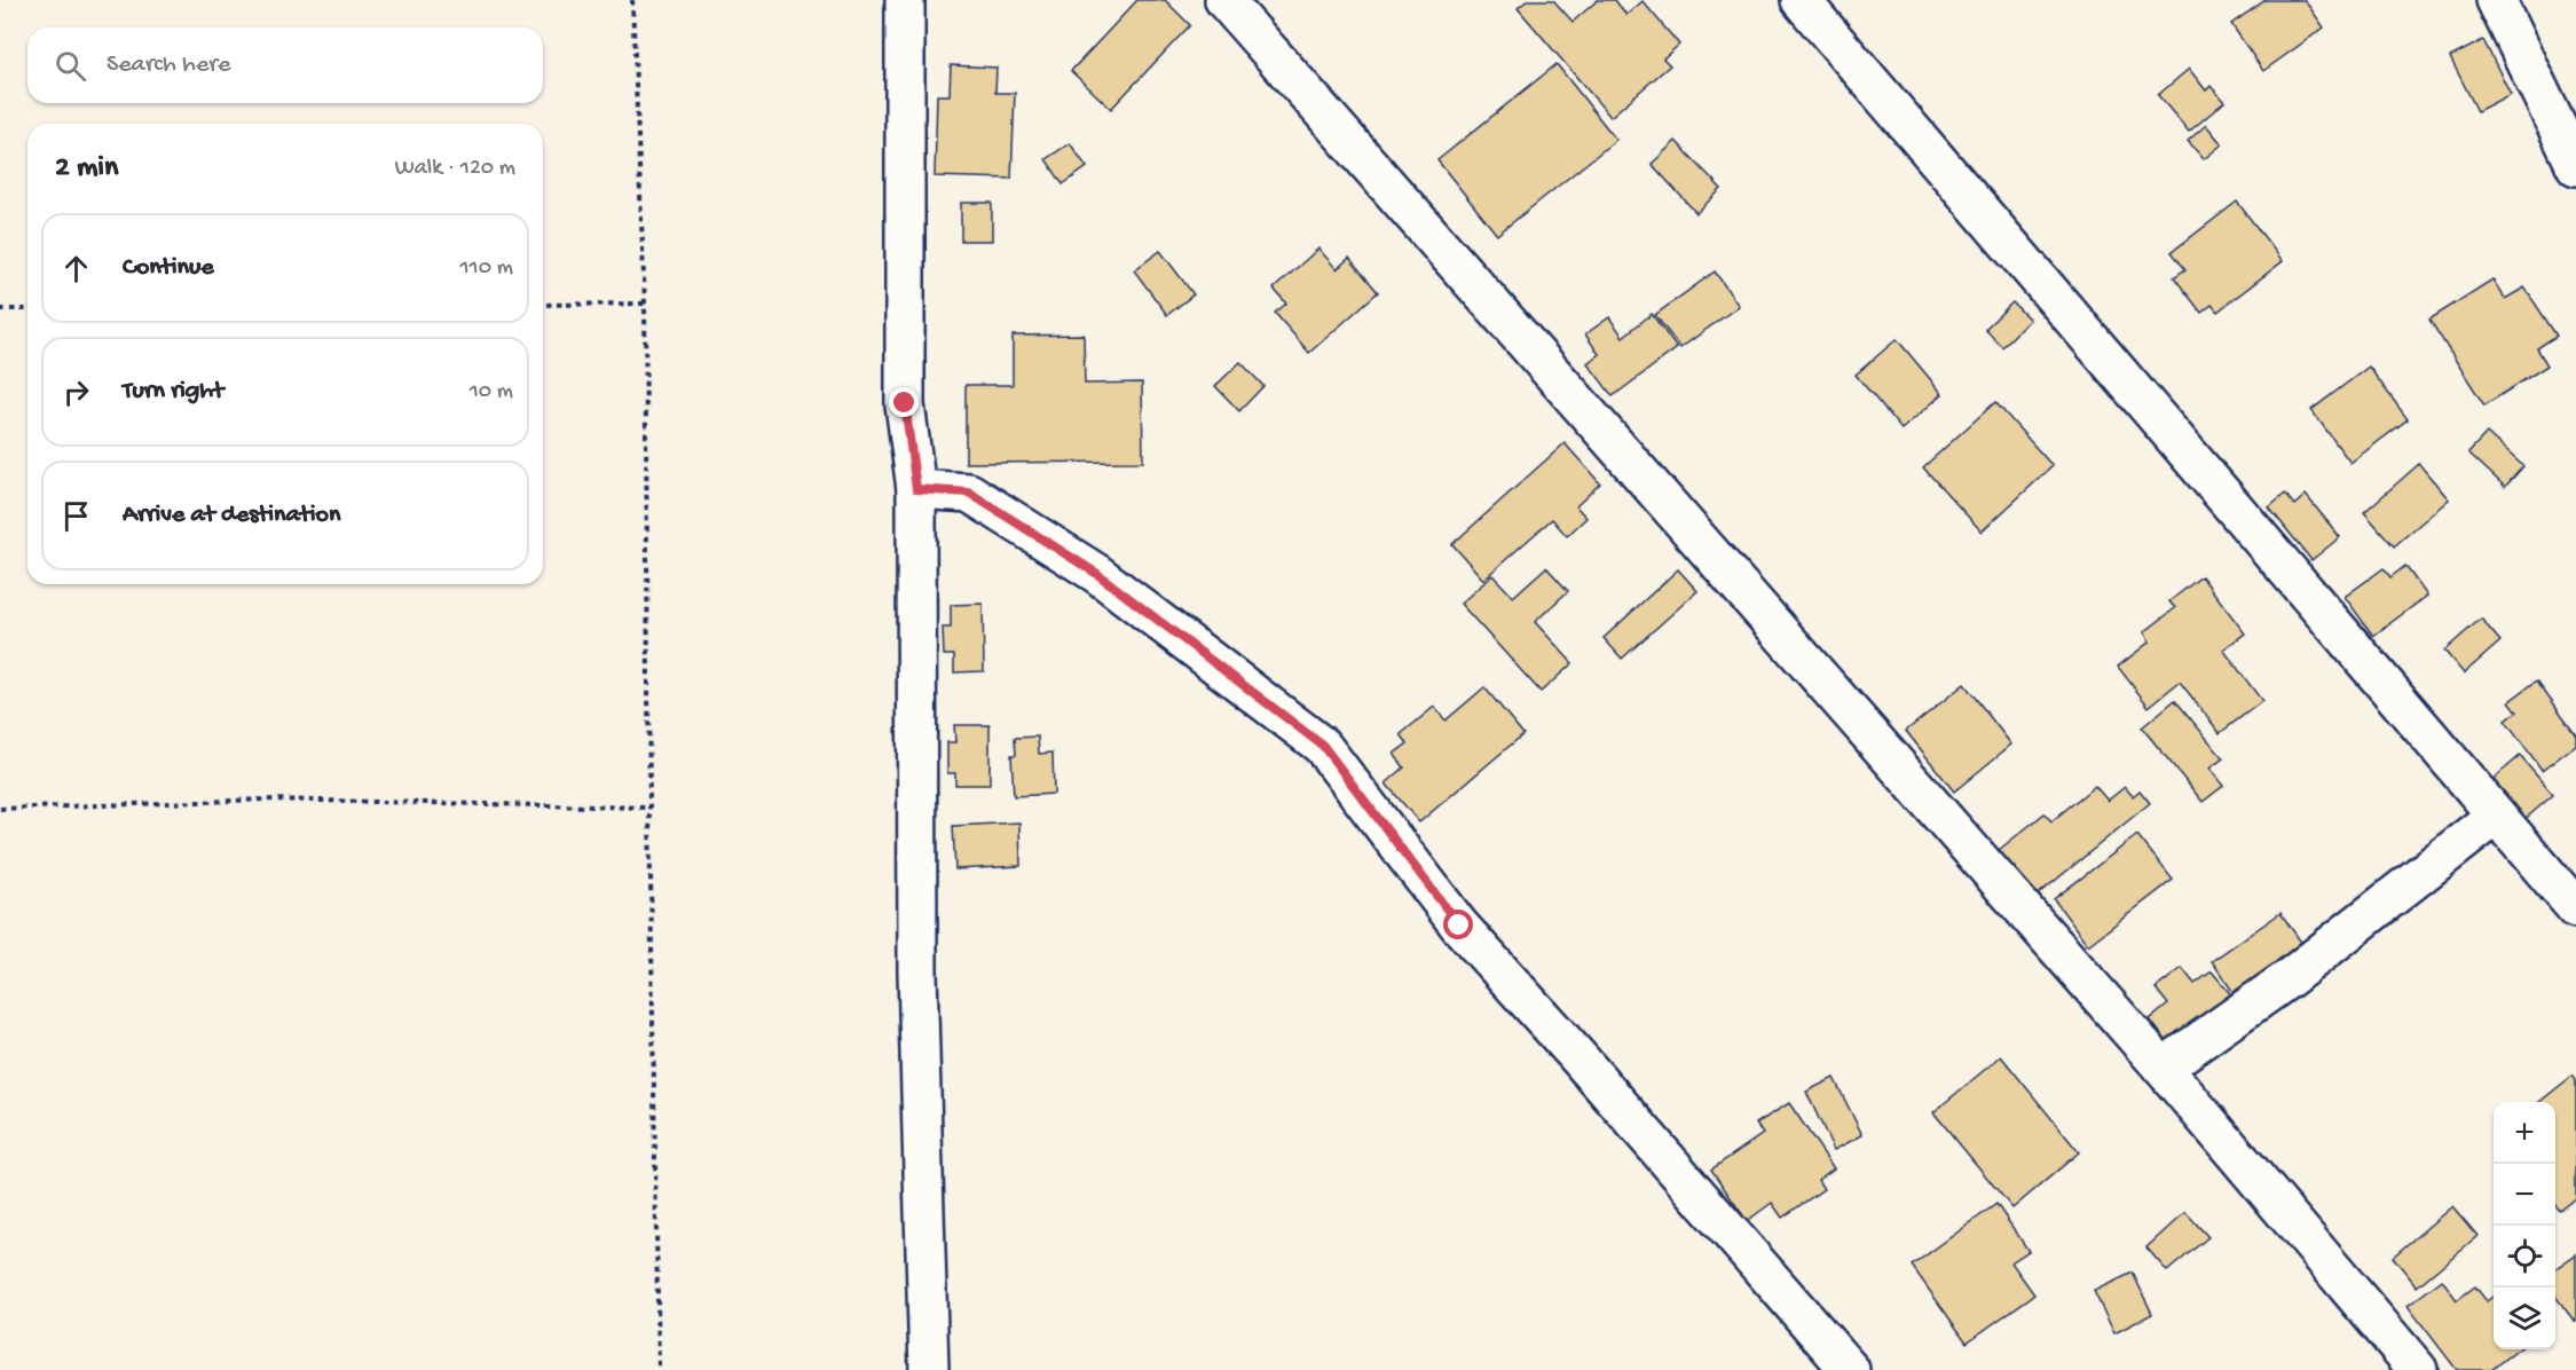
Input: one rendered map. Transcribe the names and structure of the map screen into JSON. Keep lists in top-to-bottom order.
{
  "page": {
    "search": "Search here",
    "heading": ["2 min", "Walk · 120 m"],
    "list": [
      ["Continue", "110 m"],
      ["Turn right", "10 m"],
      "Arrive at destination"
    ],
    "map_buttons": ["+", "−"]
  }
}
